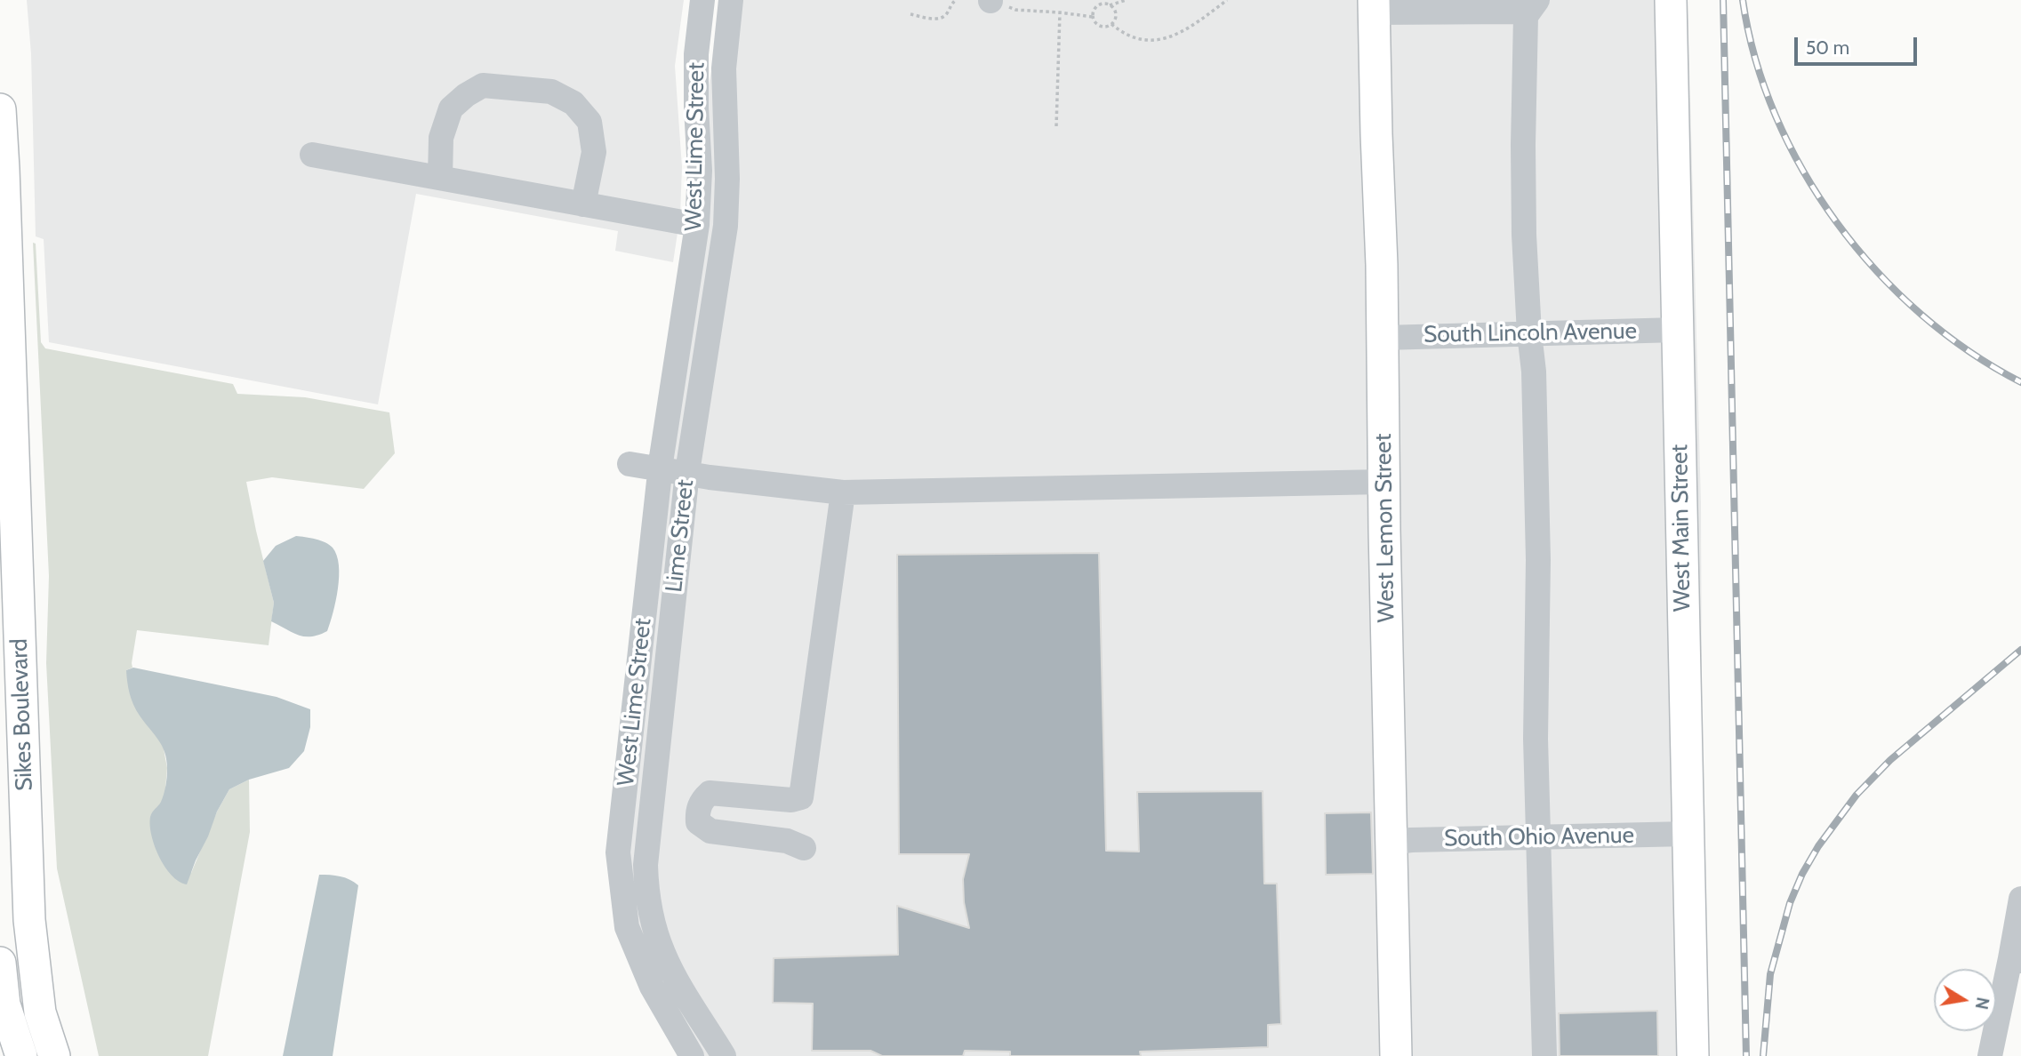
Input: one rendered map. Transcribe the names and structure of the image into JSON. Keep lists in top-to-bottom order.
{
  "streets": {
    "main road": ["West Lemon Street", "West Main Street", "Sikes Boulevard"],
    "street": [
      "West Lime Street",
      "South Lincoln Avenue",
      "Lime Street",
      "South Ohio Avenue"
    ]
  },
  "crossings": [
    ["South Lincoln Avenue", "West Lemon Street"],
    ["South Lincoln Avenue", "West Main Street"],
    ["West Lemon Street", "South Ohio Avenue"],
    ["West Main Street", "South Ohio Avenue"]
  ],
  "scale_bar": "50 m",
  "north": "right"
}
